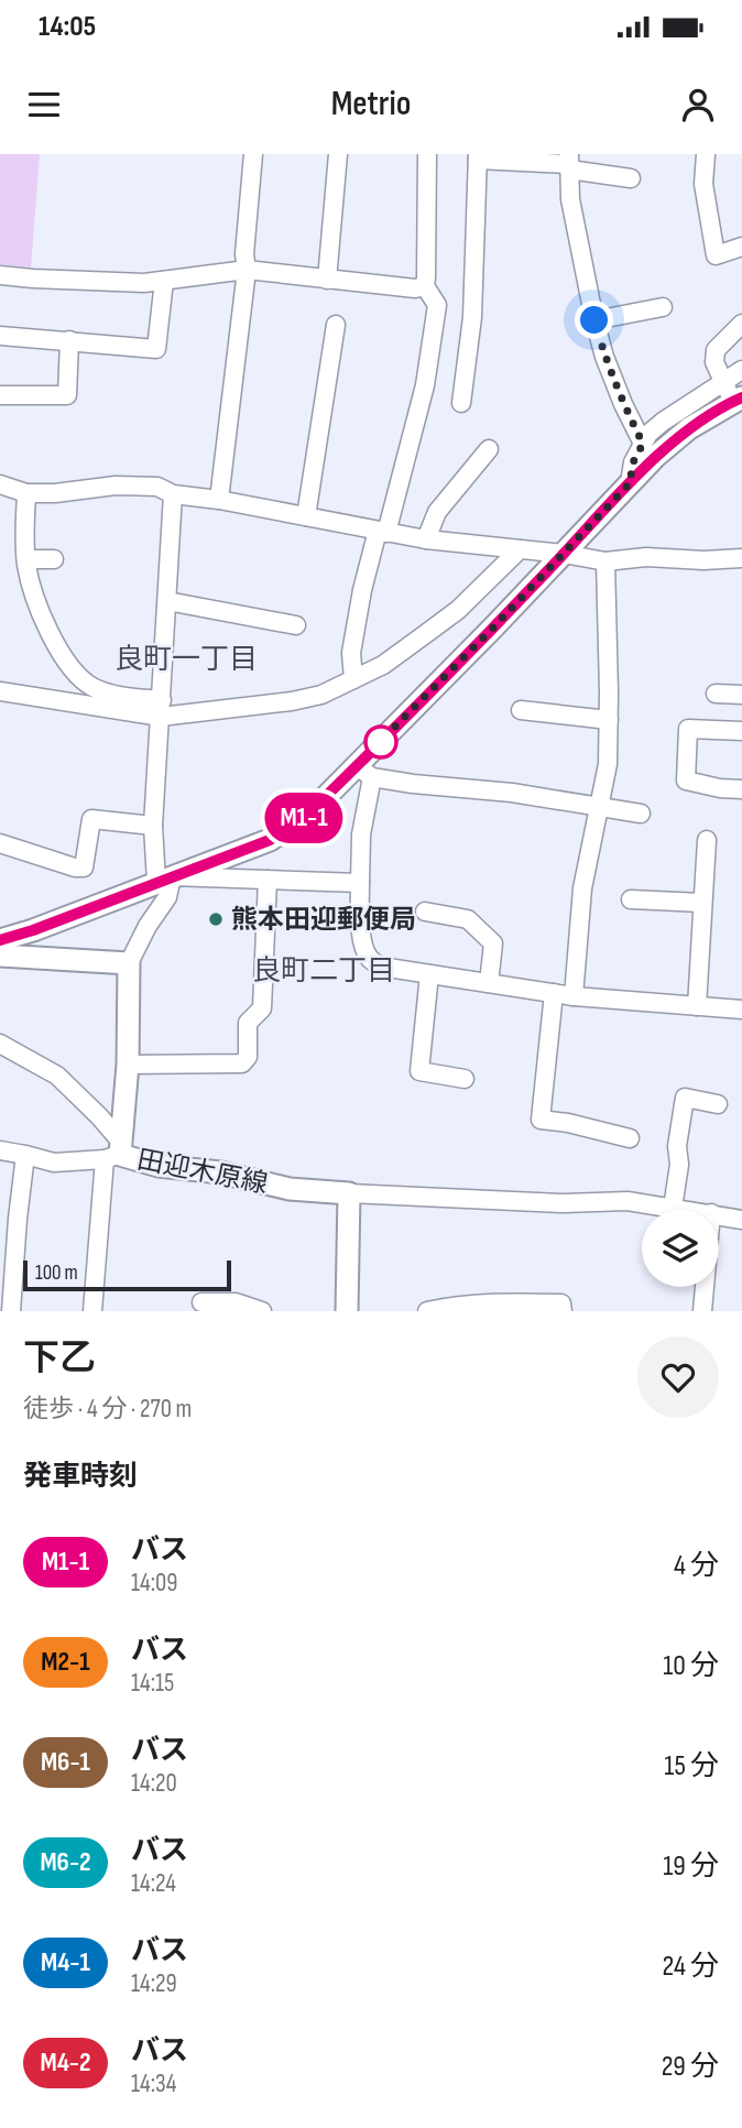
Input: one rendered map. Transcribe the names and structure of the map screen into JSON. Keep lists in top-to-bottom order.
{
  "streets": {
    "main road": ["田迎木原線"]
  },
  "districts": ["良町一丁目", "良町二丁目"],
  "places": ["熊本田迎郵便局"],
  "lines": ["bus line M1-1"],
  "scale_bar": "100 m",
  "page": {
    "status": "14:05",
    "header": "Metrio",
    "on_map": "M1-1",
    "scale": "100 m",
    "heading": [
      ["下乙", "徒歩 · 4 分 · 270 m"],
      "発車時刻"
    ],
    "list": [
      {
        "mark": "M1-1",
        "name": "バス",
        "note": "14:09",
        "value": "4 分"
      },
      {
        "mark": "M2-1",
        "name": "バス",
        "note": "14:15",
        "value": "10 分"
      },
      {
        "mark": "M6-1",
        "name": "バス",
        "note": "14:20",
        "value": "15 分"
      },
      {
        "mark": "M6-2",
        "name": "バス",
        "note": "14:24",
        "value": "19 分"
      },
      {
        "mark": "M4-1",
        "name": "バス",
        "note": "14:29",
        "value": "24 分"
      },
      {
        "mark": "M4-2",
        "name": "バス",
        "note": "14:34",
        "value": "29 分"
      }
    ]
  }
}
